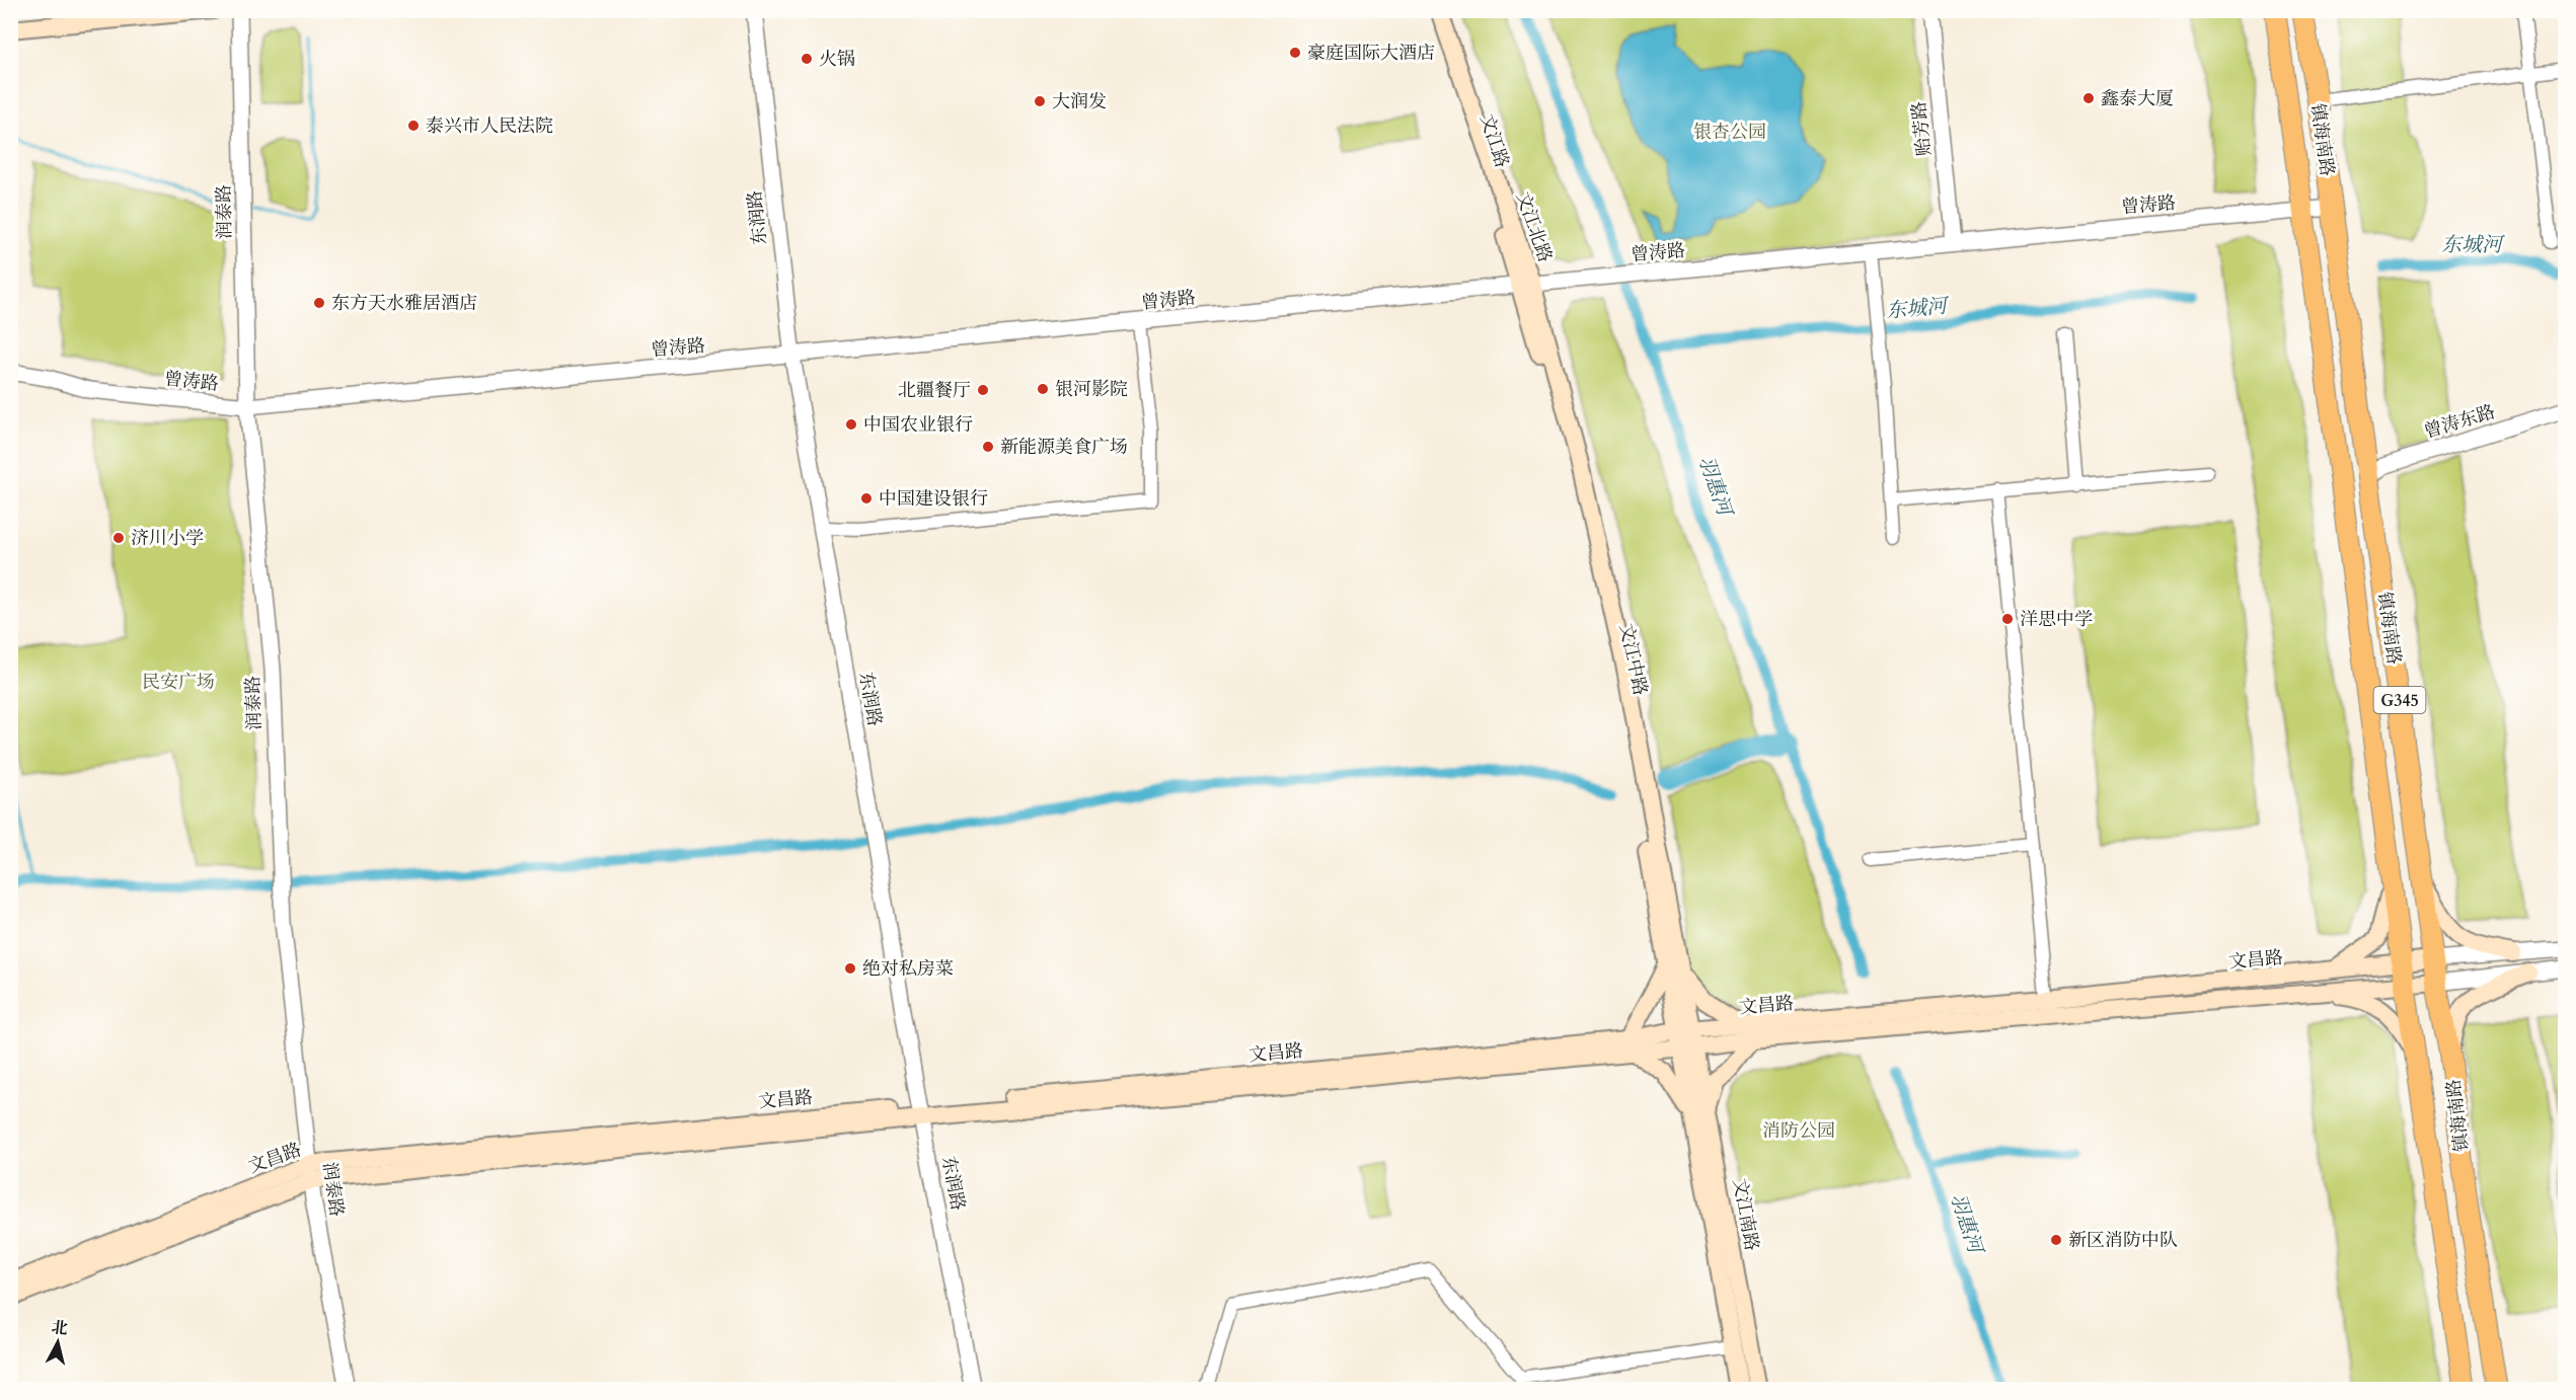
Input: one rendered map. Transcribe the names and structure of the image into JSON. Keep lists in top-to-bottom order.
{
  "streets": {
    "highway": ["镇海南路", "G345"],
    "main road": [
      "文江路",
      "文江北路",
      "文江中路",
      "文昌路",
      "文江南路"
    ],
    "street": [
      "贻芳路",
      "曾涛路",
      "润泰路",
      "东润路",
      "曾涛东路"
    ]
  },
  "crossings": [
    ["贻芳路", "曾涛路"],
    ["镇海南路", "曾涛路"],
    ["镇海南路", "曾涛东路"],
    ["镇海南路", "文昌路"],
    ["文江路", "曾涛路"],
    ["文江路", "文江北路"],
    ["文江路", "文江中路"],
    ["曾涛路", "润泰路"],
    ["曾涛路", "东润路"],
    ["曾涛路", "文江北路"],
    ["曾涛路", "文江中路"],
    ["润泰路", "文昌路"],
    ["东润路", "文昌路"],
    ["文江北路", "文江中路"],
    ["文江中路", "文昌路"],
    ["文江中路", "文江南路"],
    ["文昌路", "文江南路"]
  ],
  "water": ["东城河", "羽惠河"],
  "parks": ["银杏公园", "民安广场", "消防公园"],
  "places": [
    "豪庭国际大酒店",
    "火锅",
    "鑫泰大厦",
    "大润发",
    "泰兴市人民法院",
    "东方天水雅居酒店",
    "银河影院",
    "北疆餐厅",
    "中国农业银行",
    "新能源美食广场",
    "中国建设银行",
    "济川小学",
    "洋思中学",
    "绝对私房菜",
    "新区消防中队"
  ],
  "north": "top"
}
